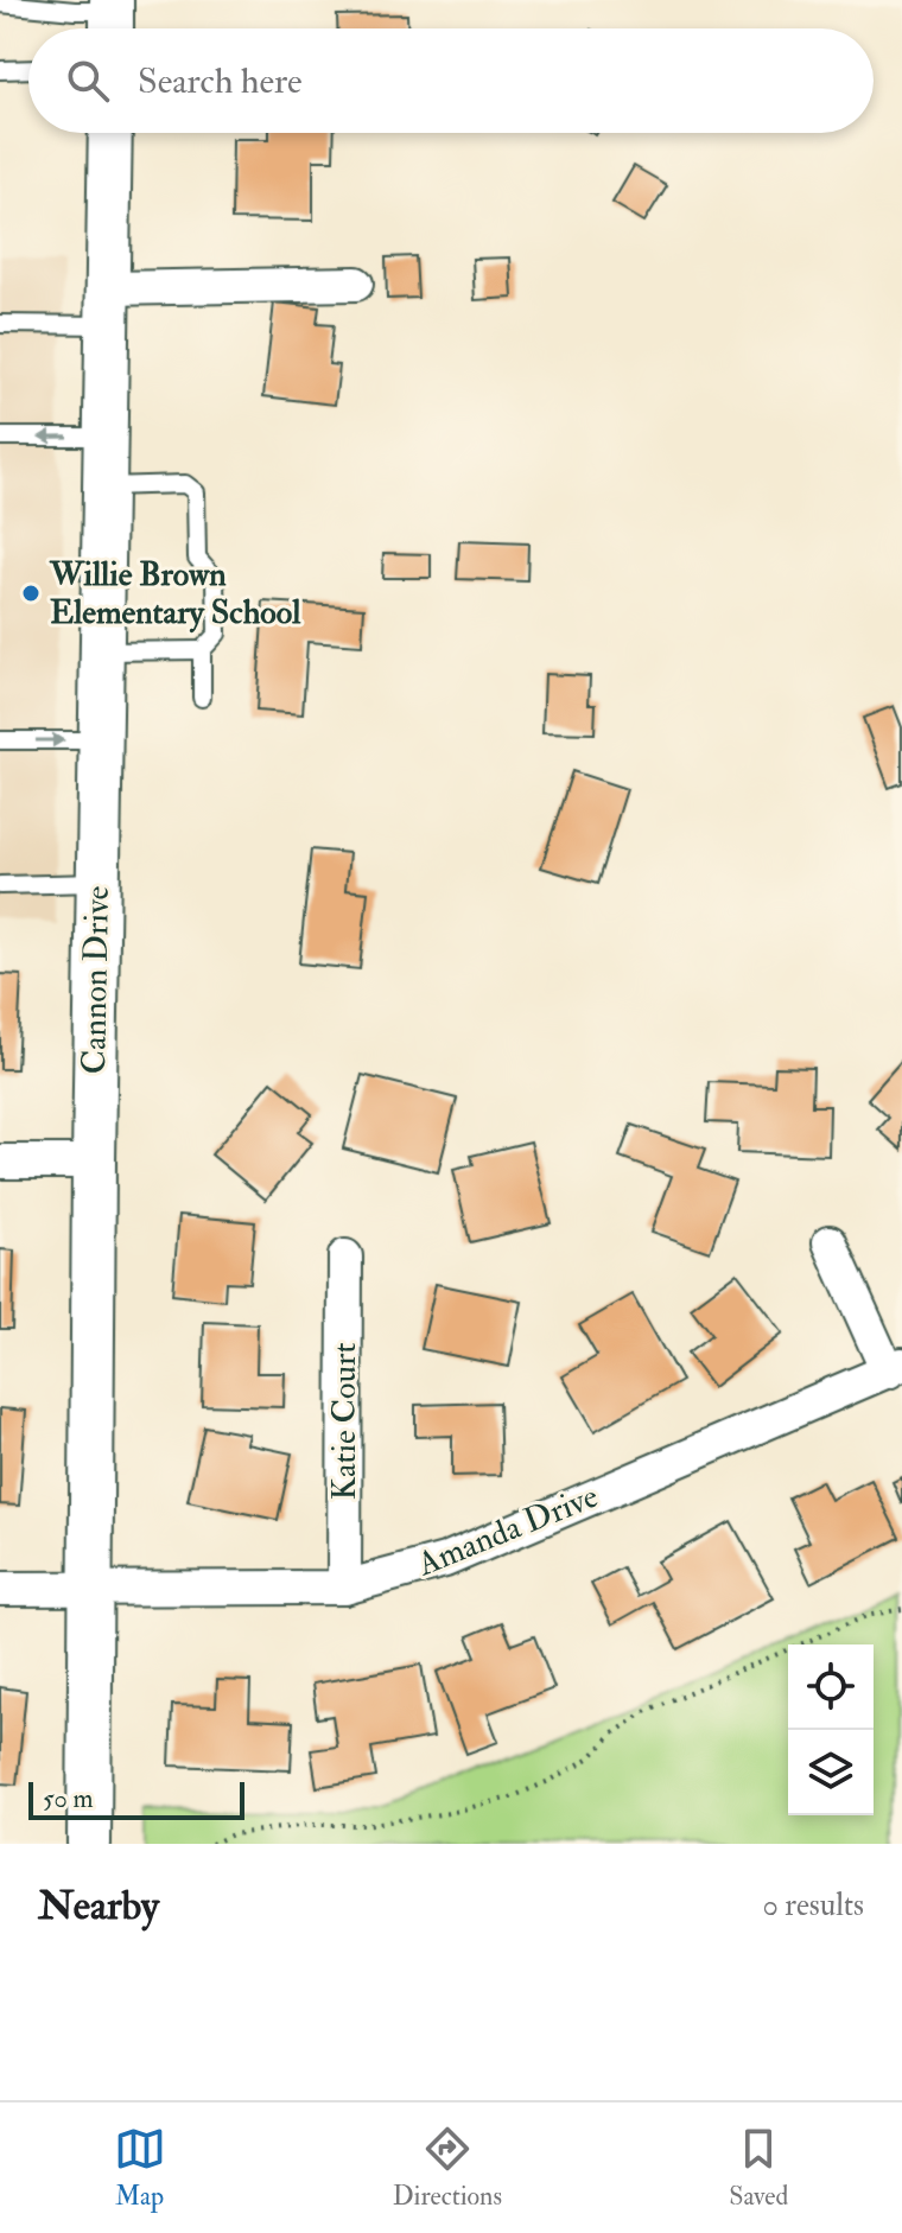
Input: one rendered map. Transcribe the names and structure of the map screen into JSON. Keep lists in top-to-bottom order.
{
  "streets": {
    "street": ["Cannon Drive", "Katie Court", "Amanda Drive"]
  },
  "crossings": [
    ["Cannon Drive", "Amanda Drive"],
    ["Katie Court", "Amanda Drive"]
  ],
  "places": ["Willie Brown Elementary School"],
  "scale_bar": "50 m",
  "page": {
    "search": "Search here",
    "scale": "50 m",
    "heading": ["Nearby", "0 results"],
    "nav": ["Map", "Directions", "Saved"]
  }
}
